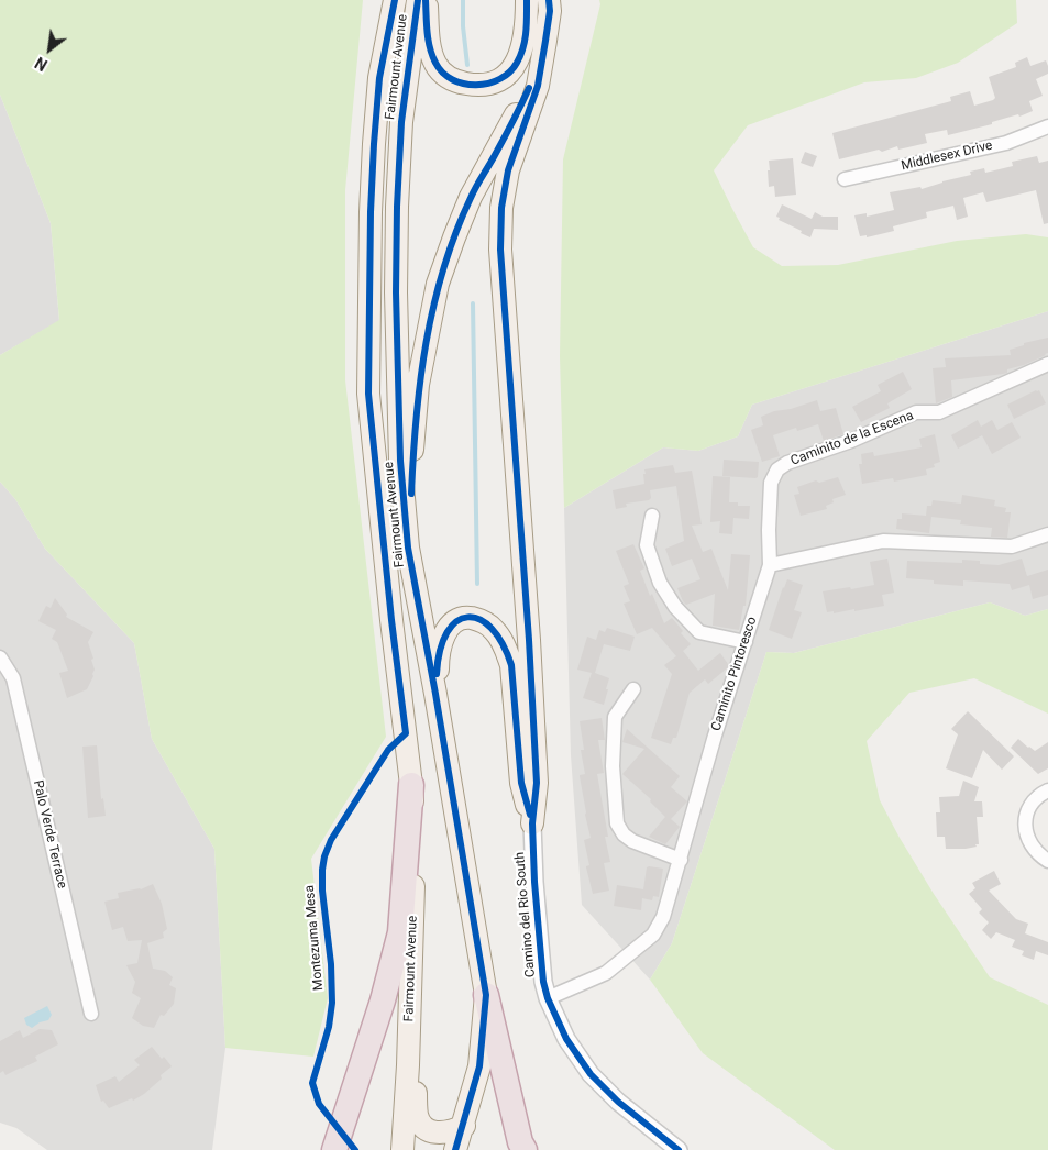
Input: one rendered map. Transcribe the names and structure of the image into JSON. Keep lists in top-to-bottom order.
{
  "streets": {
    "main road": ["Fairmount Avenue"],
    "street": [
      "Middlesex Drive",
      "Caminito de la Escena",
      "Caminito Pintoresco",
      "Palo Verde Terrace",
      "Camino del Rio South"
    ],
    "cycle path": ["Montezuma Mesa"]
  },
  "crossings": [
    ["Caminito de la Escena", "Caminito Pintoresco"],
    ["Caminito Pintoresco", "Camino del Rio South"]
  ],
  "north": "bottom left"
}
